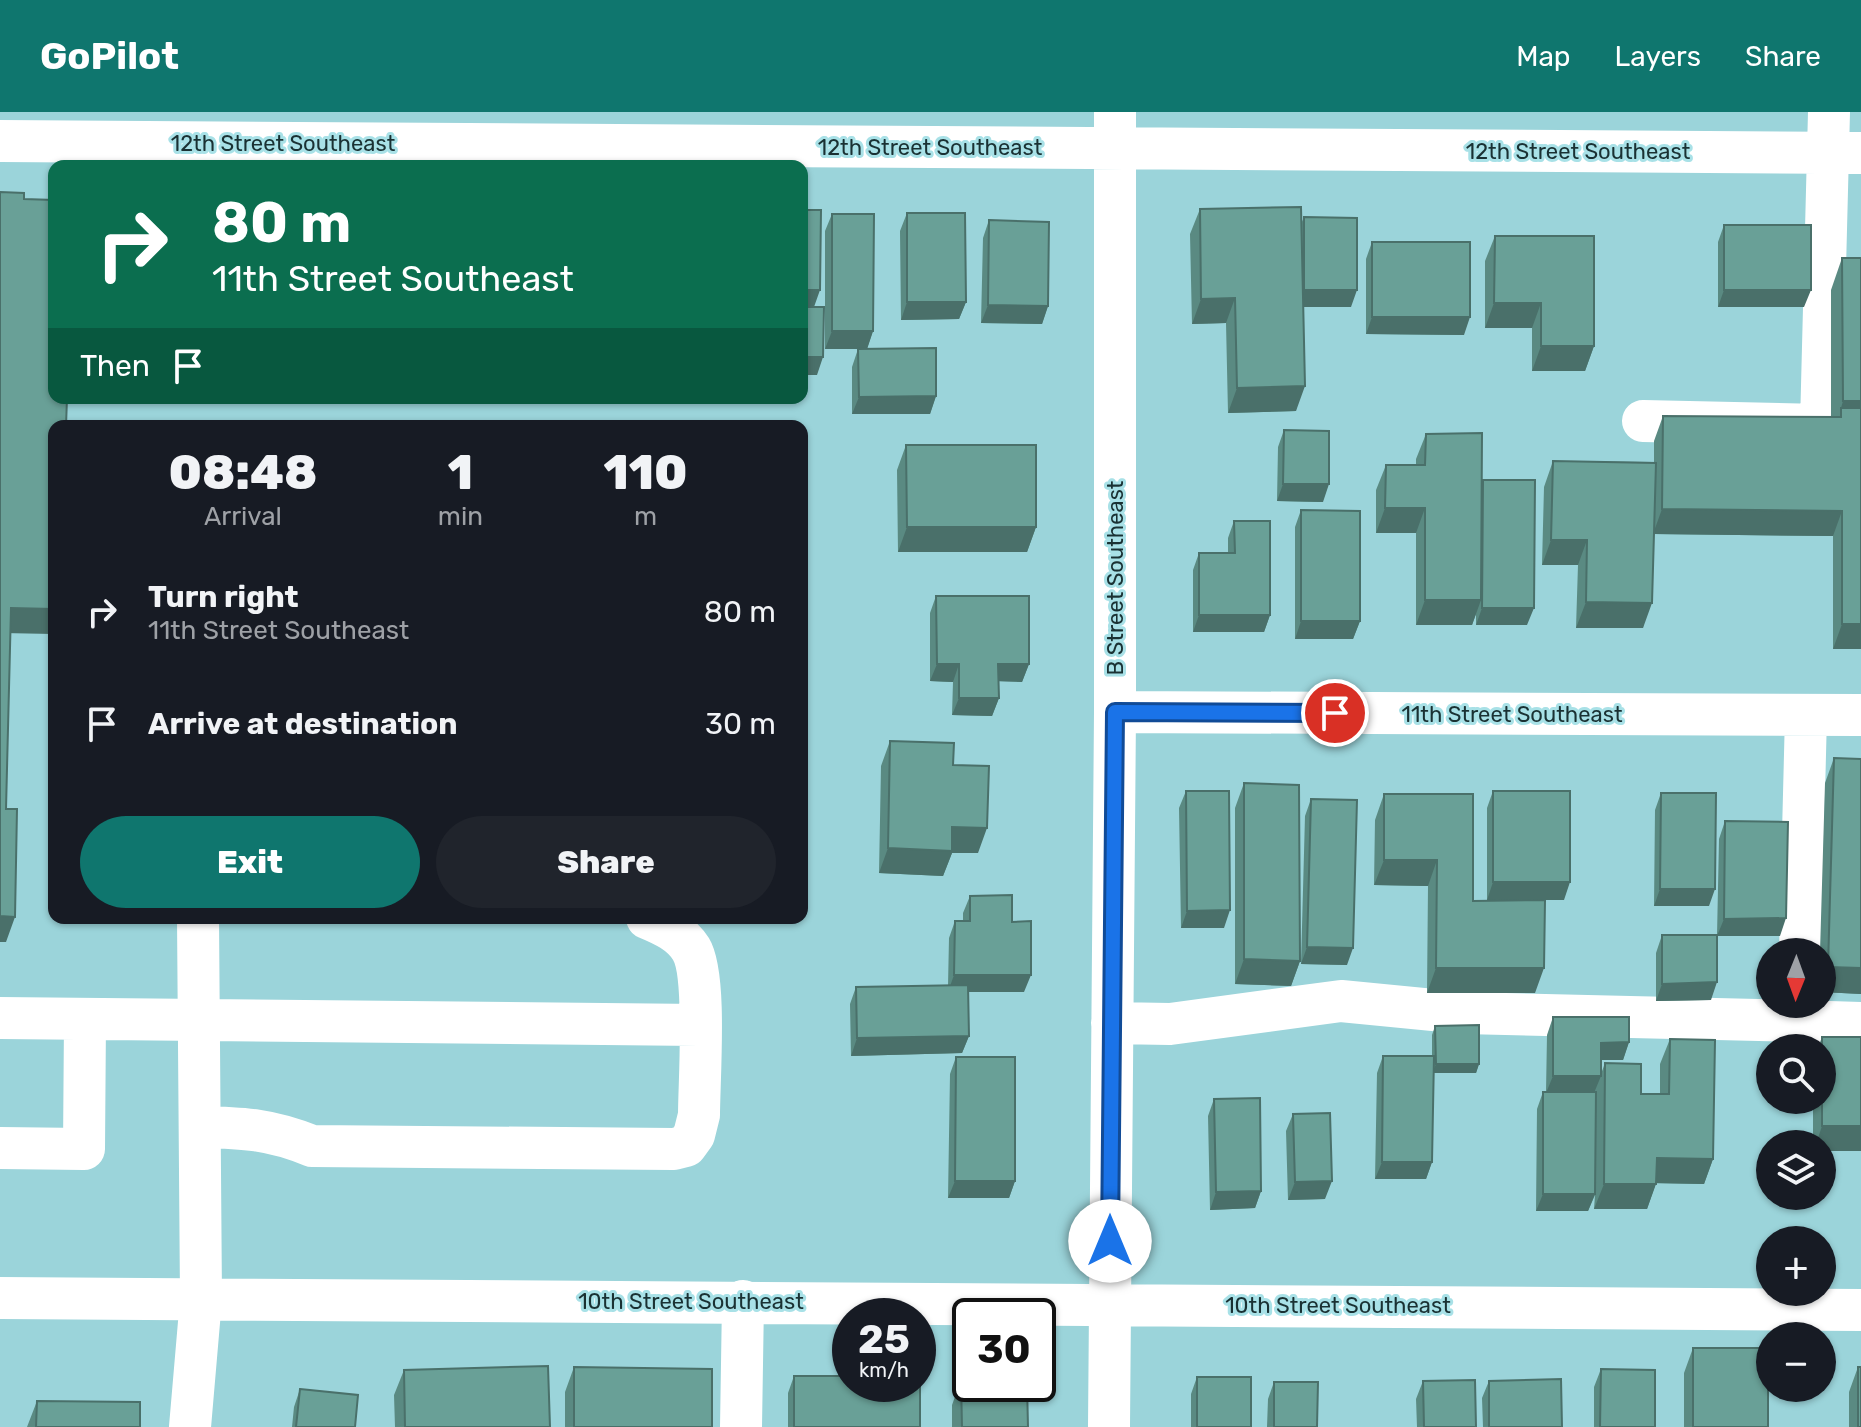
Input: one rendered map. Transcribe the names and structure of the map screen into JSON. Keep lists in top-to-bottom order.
{
  "streets": {
    "street": [
      "12th Street Southeast",
      "B Street Southeast",
      "11th Street Southeast",
      "10th Street Southeast"
    ]
  },
  "crossings": [
    ["12th Street Southeast", "B Street Southeast"],
    ["B Street Southeast", "11th Street Southeast"],
    ["B Street Southeast", "10th Street Southeast"]
  ],
  "north": "bottom",
  "page": {
    "header": "GoPilot",
    "nav": ["Map", "Layers", "Share"],
    "turn": ["80 m", "11th Street Southeast"],
    "then": "Then",
    "eta": [
      "08:48",
      "Arrival",
      "1",
      "min",
      "110",
      "m"
    ],
    "list": [
      {
        "name": "Turn right",
        "note": "11th Street Southeast",
        "value": "80 m"
      },
      {
        "name": "Arrive at destination",
        "value": "30 m"
      }
    ],
    "buttons": ["Exit", "Share"],
    "map_buttons": ["+", "−"],
    "speed": "25 km/h",
    "limit": "30"
  }
}
